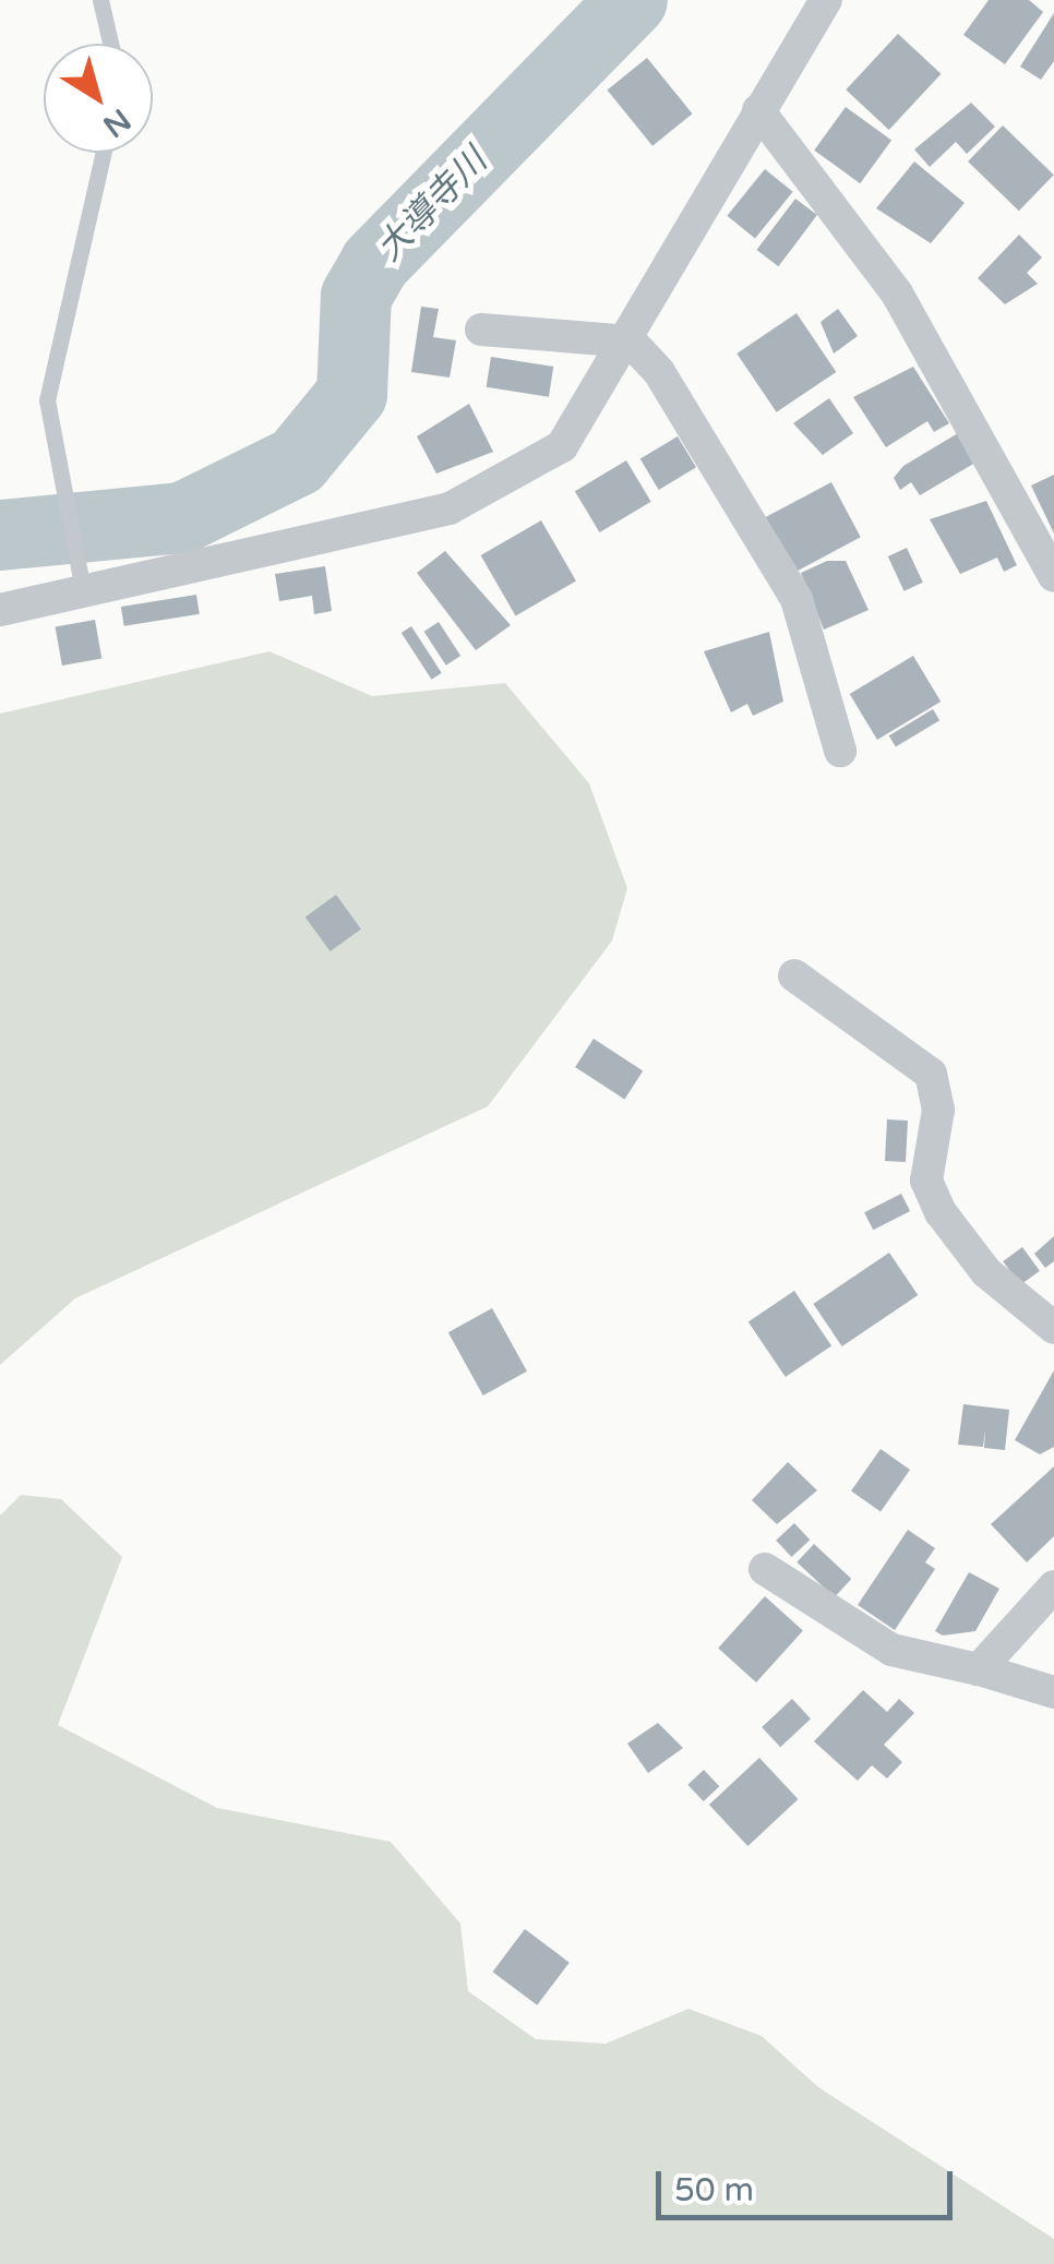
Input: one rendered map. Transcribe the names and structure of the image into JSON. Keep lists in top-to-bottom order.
{
  "water": ["大導寺川"],
  "scale_bar": "50 m",
  "north": "bottom right"
}
